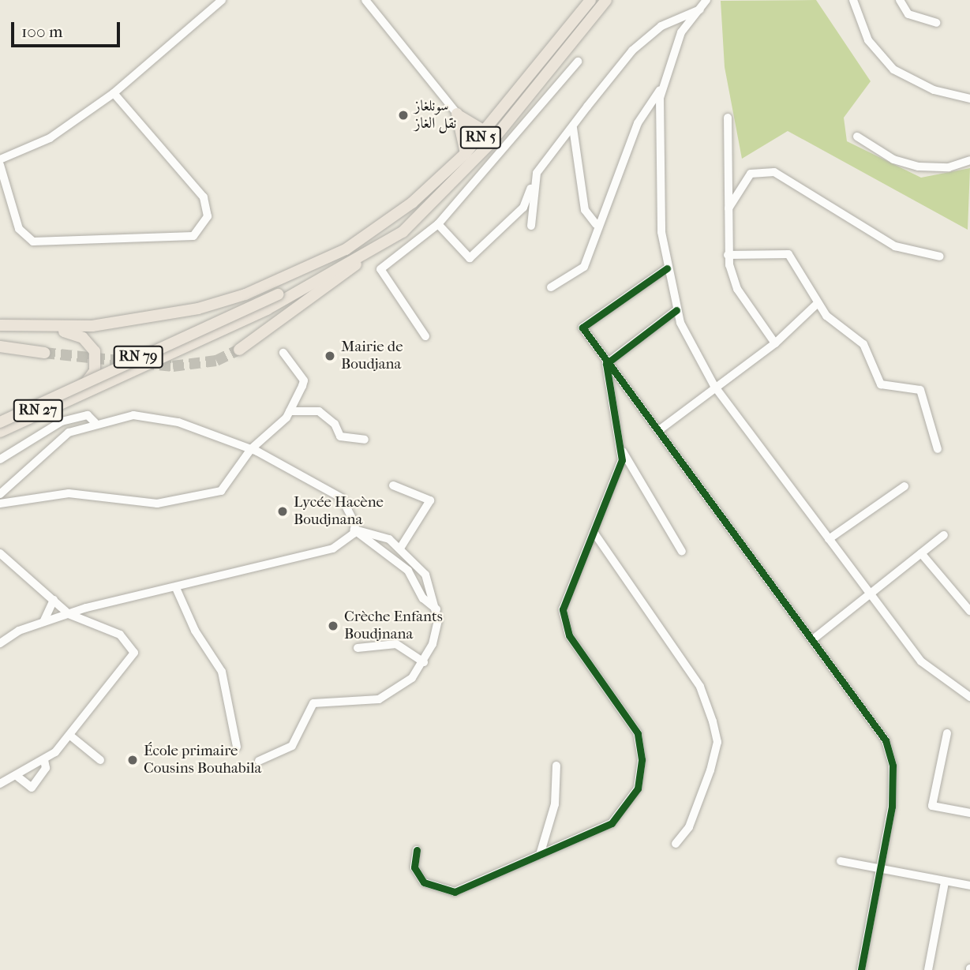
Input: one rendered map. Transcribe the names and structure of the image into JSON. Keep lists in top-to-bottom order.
{
  "streets": {
    "highway": ["RN 5", "RN 79", "RN 27"]
  },
  "crossings": [
    ["RN 5", "RN 79"],
    ["RN 79", "RN 27"]
  ],
  "places": [
    "سونلغاز نقل الغاز",
    "Mairie de Boudjana",
    "Lycée Hacène Boudjnana",
    "Crèche Enfants Boudjnana",
    "École primaire Cousins Bouhabila"
  ],
  "scale_bar": "100 m"
}
